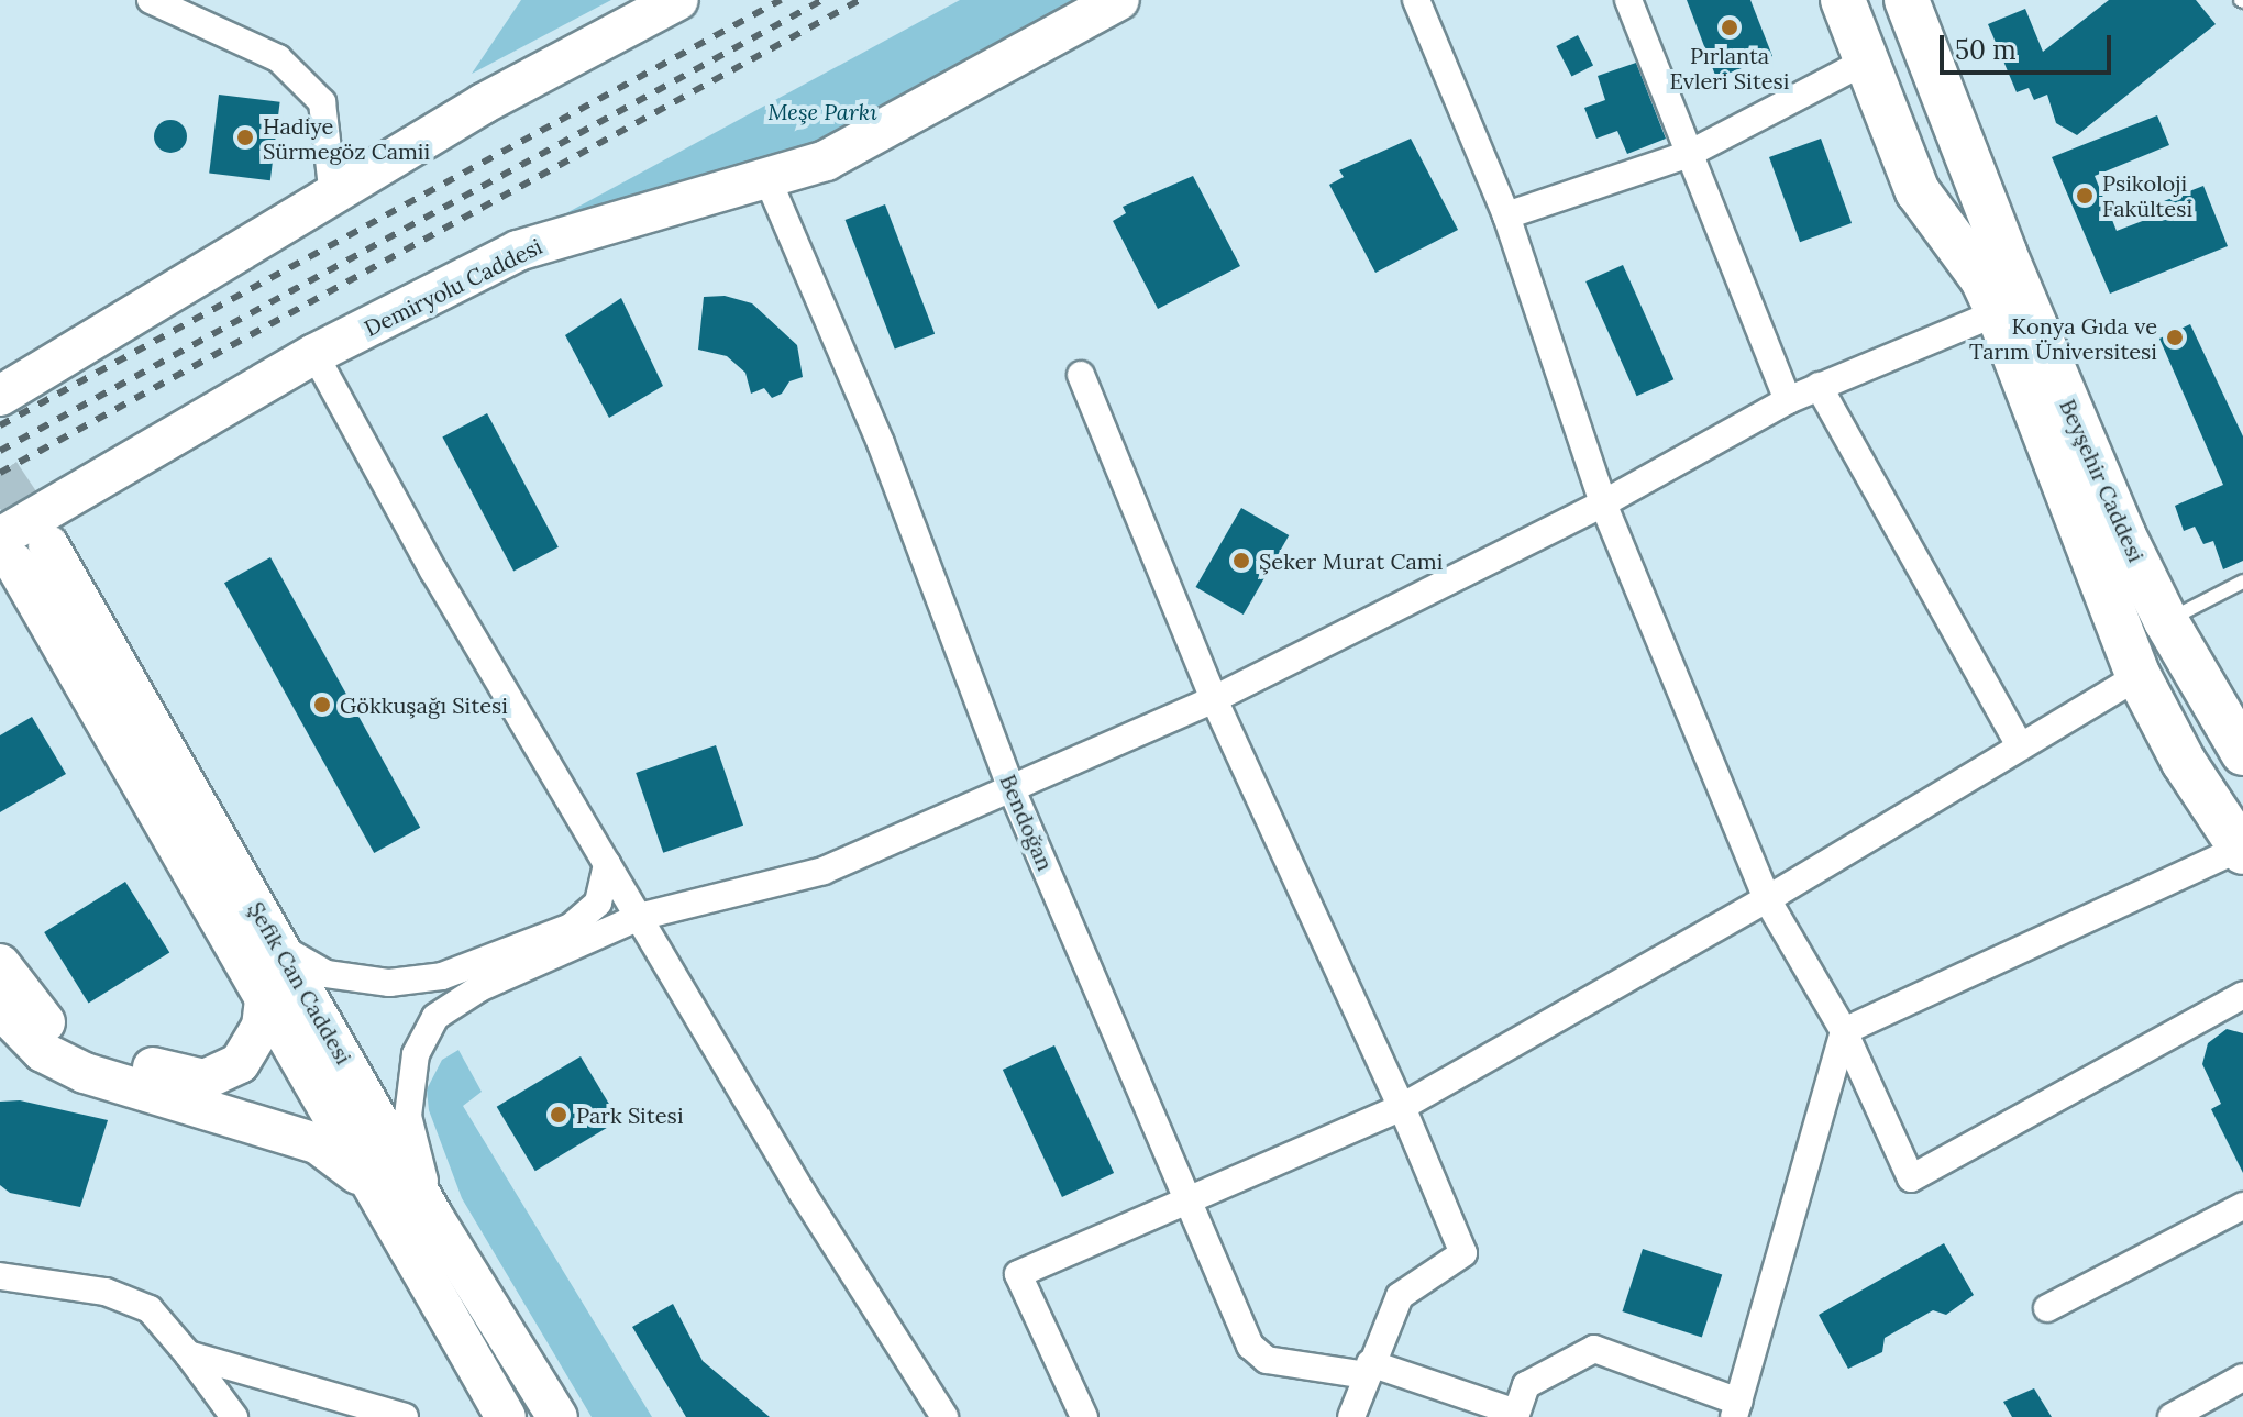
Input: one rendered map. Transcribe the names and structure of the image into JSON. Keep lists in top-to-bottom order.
{
  "streets": {
    "main road": ["Demiryolu Caddesi", "Beyşehir Caddesi", "Şefik Can Caddesi"],
    "street": ["Bendoğan"]
  },
  "crossings": [
    ["Demiryolu Caddesi", "Bendoğan"],
    ["Demiryolu Caddesi", "Şefik Can Caddesi"]
  ],
  "parks": ["Meşe Parkı"],
  "places": [
    "Pırlanta Evleri Sitesi",
    "Hadiye Sürmegöz Camii",
    "Psikoloji Fakültesi",
    "Konya Gıda ve Tarım Üniversitesi",
    "Şeker Murat Cami",
    "Gökkuşağı Sitesi",
    "Park Sitesi"
  ],
  "scale_bar": "50 m"
}
